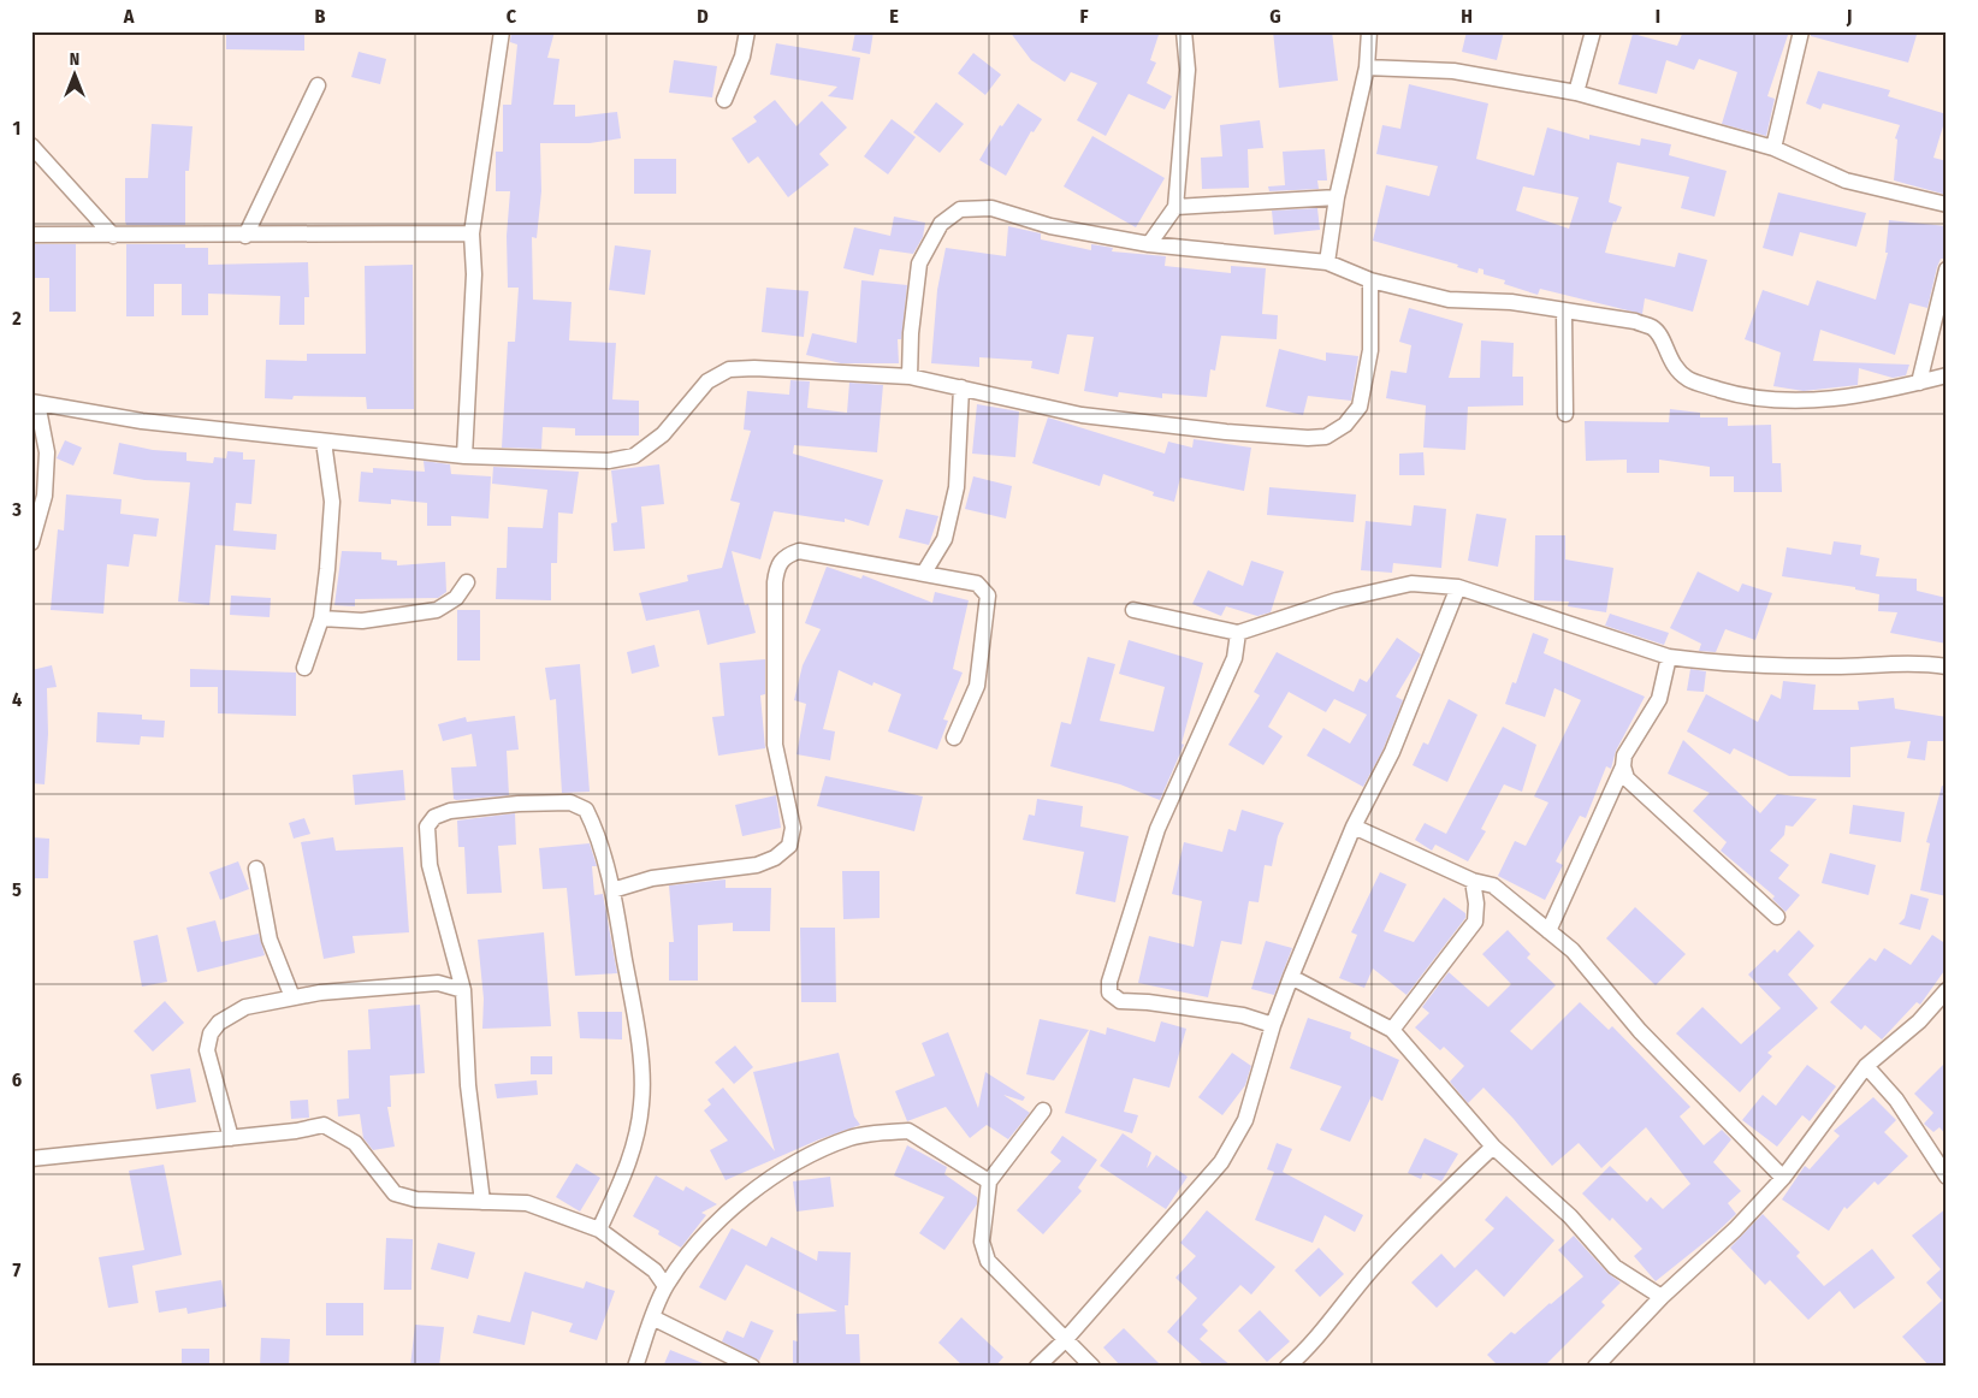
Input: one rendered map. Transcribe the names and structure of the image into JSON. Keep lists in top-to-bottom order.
{
  "north": "top",
  "grid": {
    "columns": [
      "A",
      "B",
      "C",
      "D",
      "E",
      "F",
      "G",
      "H",
      "I",
      "J"
    ],
    "rows": [
      "1",
      "2",
      "3",
      "4",
      "5",
      "6",
      "7"
    ]
  }
}
